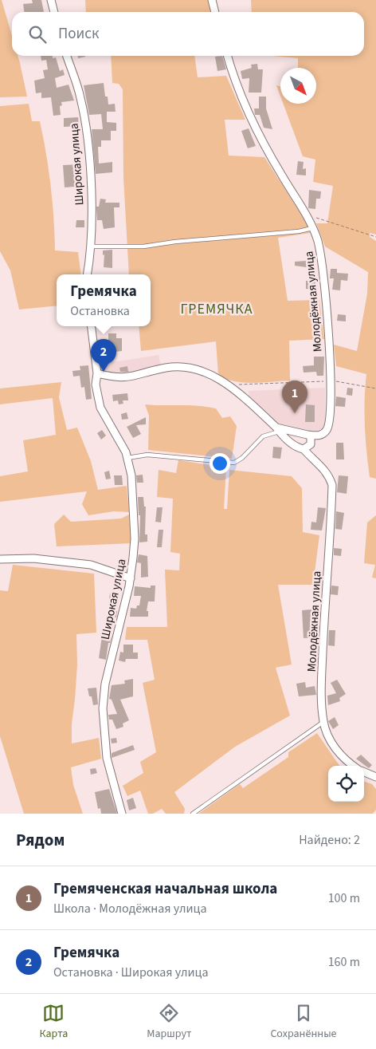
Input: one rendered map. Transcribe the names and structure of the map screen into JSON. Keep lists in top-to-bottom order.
{
  "streets": {
    "street": ["Широкая улица", "Молодёжная улица"]
  },
  "crossings": [
    ["Широкая улица", "Молодёжная улица"]
  ],
  "districts": ["ГРЕМЯЧКА"],
  "north": "bottom right",
  "page": {
    "search": "Поиск",
    "popup": ["Гремячка", "Остановка"],
    "pins": ["2", "1"],
    "heading": ["Рядом", "Найдено: 2"],
    "list": [
      {
        "mark": "1",
        "name": "Гремяченская начальная школа",
        "note": "Школа · Молодёжная улица",
        "value": "100 m"
      },
      {
        "mark": "2",
        "name": "Гремячка",
        "note": "Остановка · Широкая улица",
        "value": "160 m"
      }
    ],
    "nav": ["Карта", "Маршрут", "Сохранённые"]
  }
}
